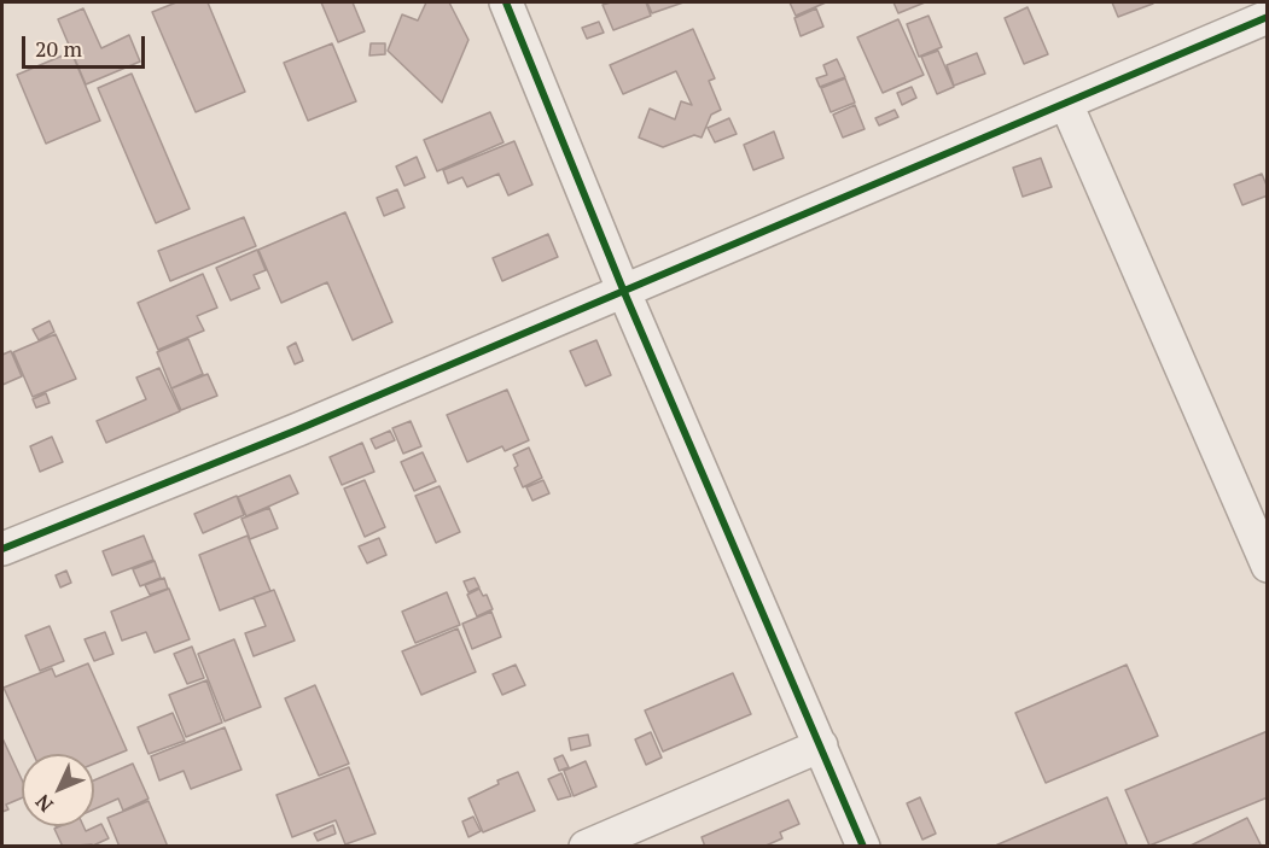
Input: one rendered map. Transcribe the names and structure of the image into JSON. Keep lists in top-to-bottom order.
{
  "scale_bar": "20 m",
  "north": "bottom left"
}
